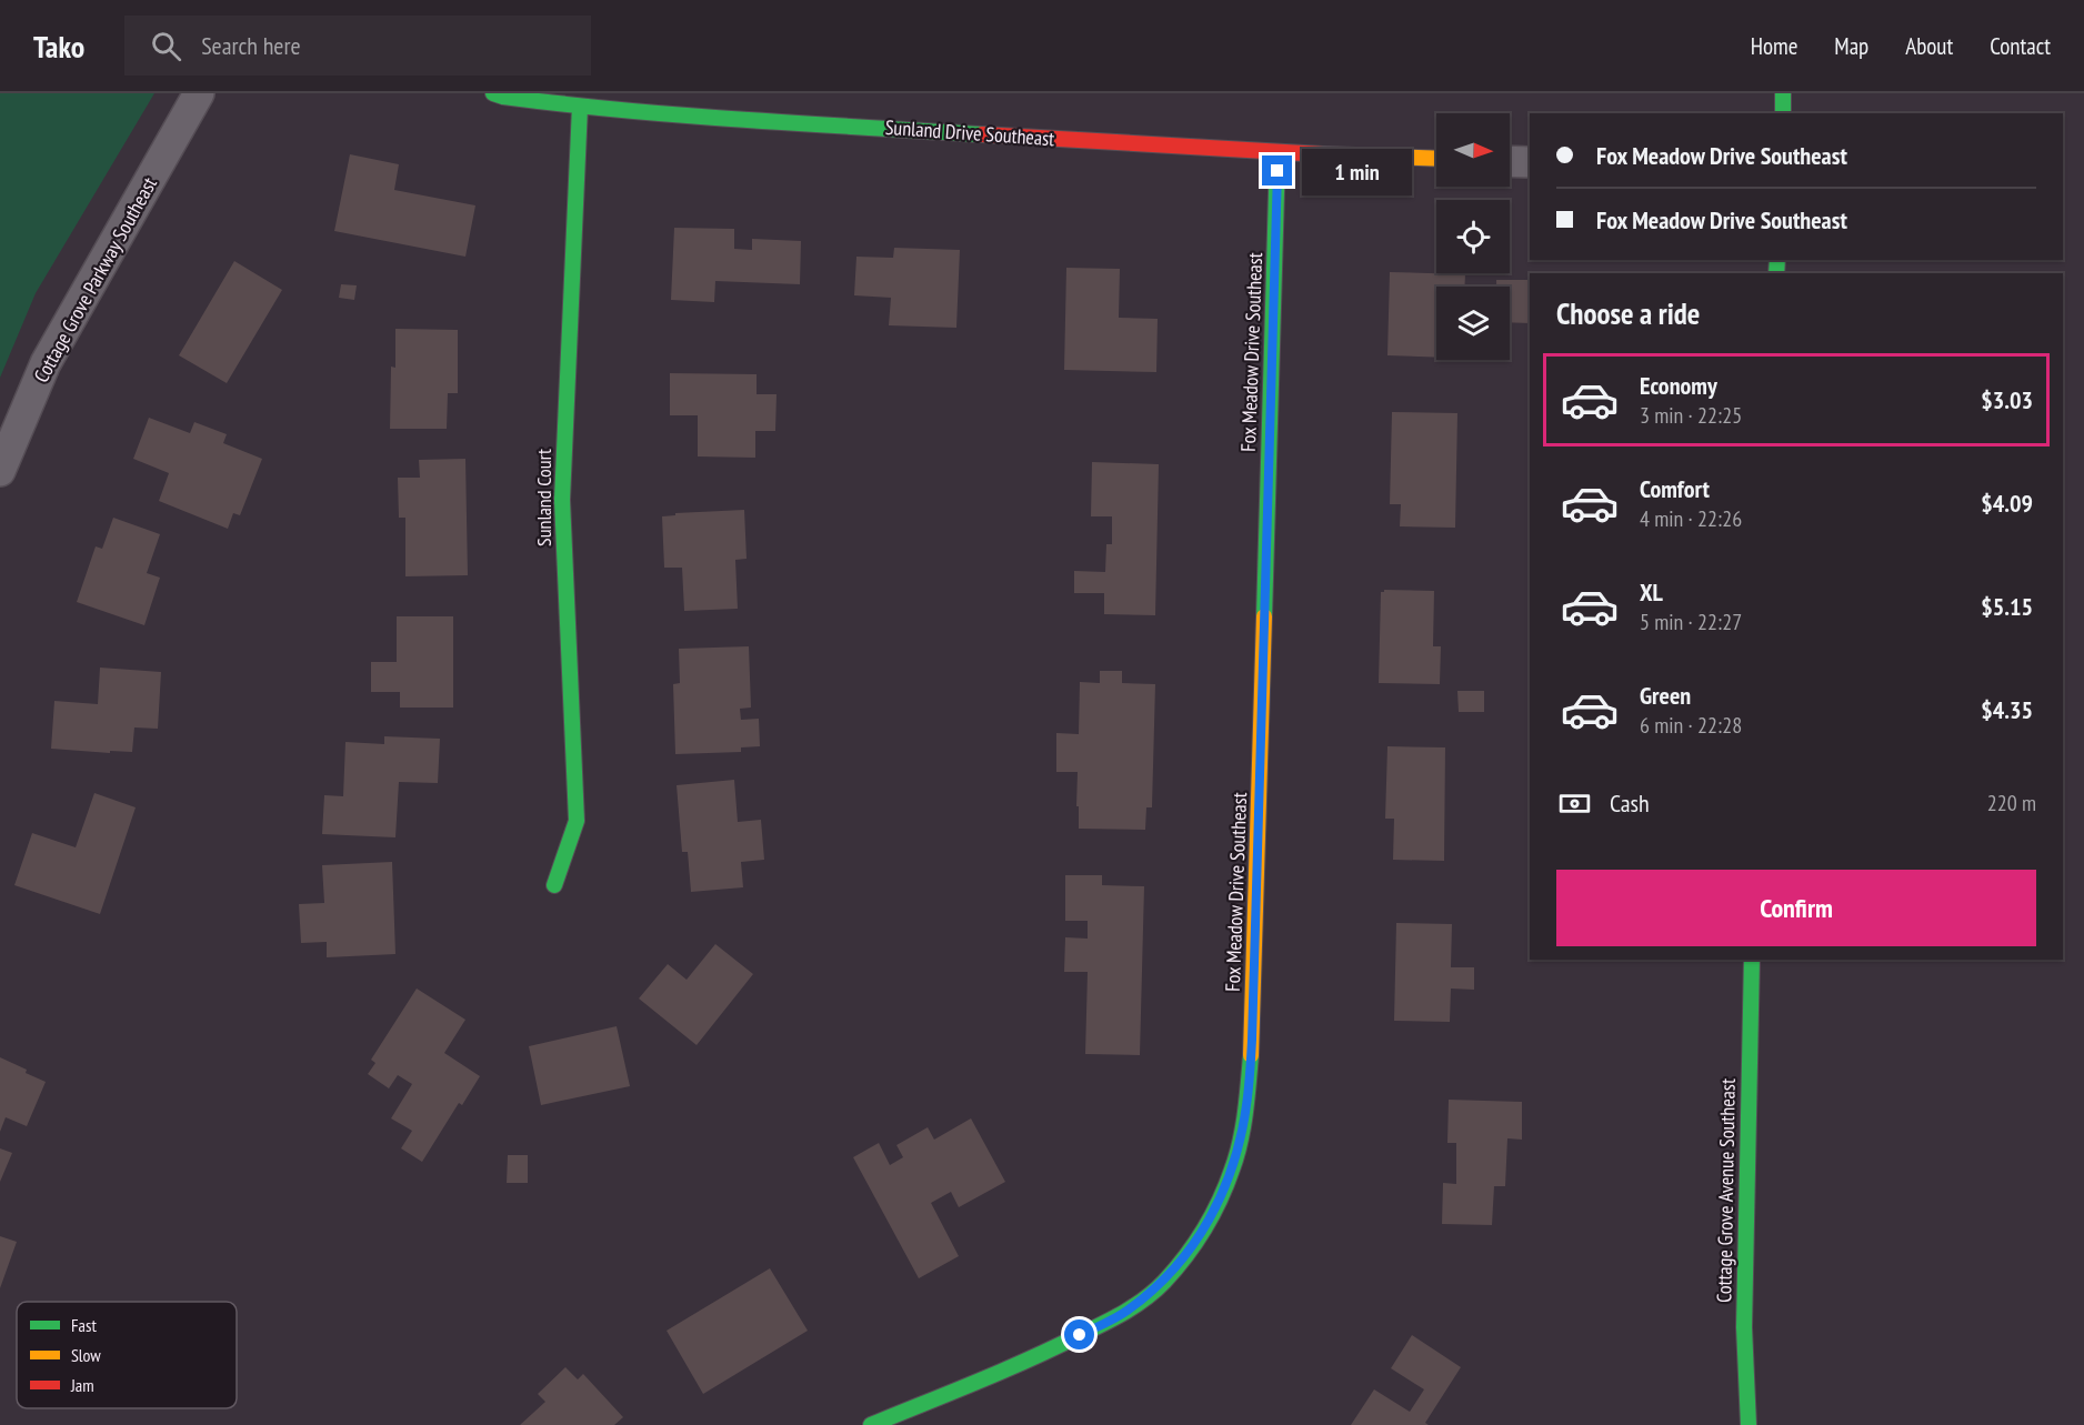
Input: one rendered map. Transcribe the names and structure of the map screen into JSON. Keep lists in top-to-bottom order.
{
  "streets": {
    "street": [
      "Sunland Drive Southeast",
      "Cottage Grove Parkway Southeast",
      "Fox Meadow Drive Southeast",
      "Sunland Court",
      "Cottage Grove Avenue Southeast"
    ]
  },
  "crossings": [
    ["Sunland Drive Southeast", "Fox Meadow Drive Southeast"],
    ["Sunland Drive Southeast", "Sunland Court"]
  ],
  "legend": ["Fast", "Slow", "Jam"],
  "north": "right",
  "page": {
    "header": "Tako",
    "search": "Search here",
    "nav": [
      "Home",
      "Map",
      "About",
      "Contact"
    ],
    "banner": ["Fox Meadow Drive Southeast", "Fox Meadow Drive Southeast"],
    "bubble": "1 min",
    "heading": "Choose a ride",
    "list": [
      {
        "name": "Economy",
        "note": "3 min · 22:25",
        "value": "$3.03"
      },
      {
        "name": "Comfort",
        "note": "4 min · 22:26",
        "value": "$4.09"
      },
      {
        "name": "XL",
        "note": "5 min · 22:27",
        "value": "$5.15"
      },
      {
        "name": "Green",
        "note": "6 min · 22:28",
        "value": "$4.35"
      }
    ],
    "pay": ["Cash", "220 m"],
    "buttons": "Confirm"
  }
}
